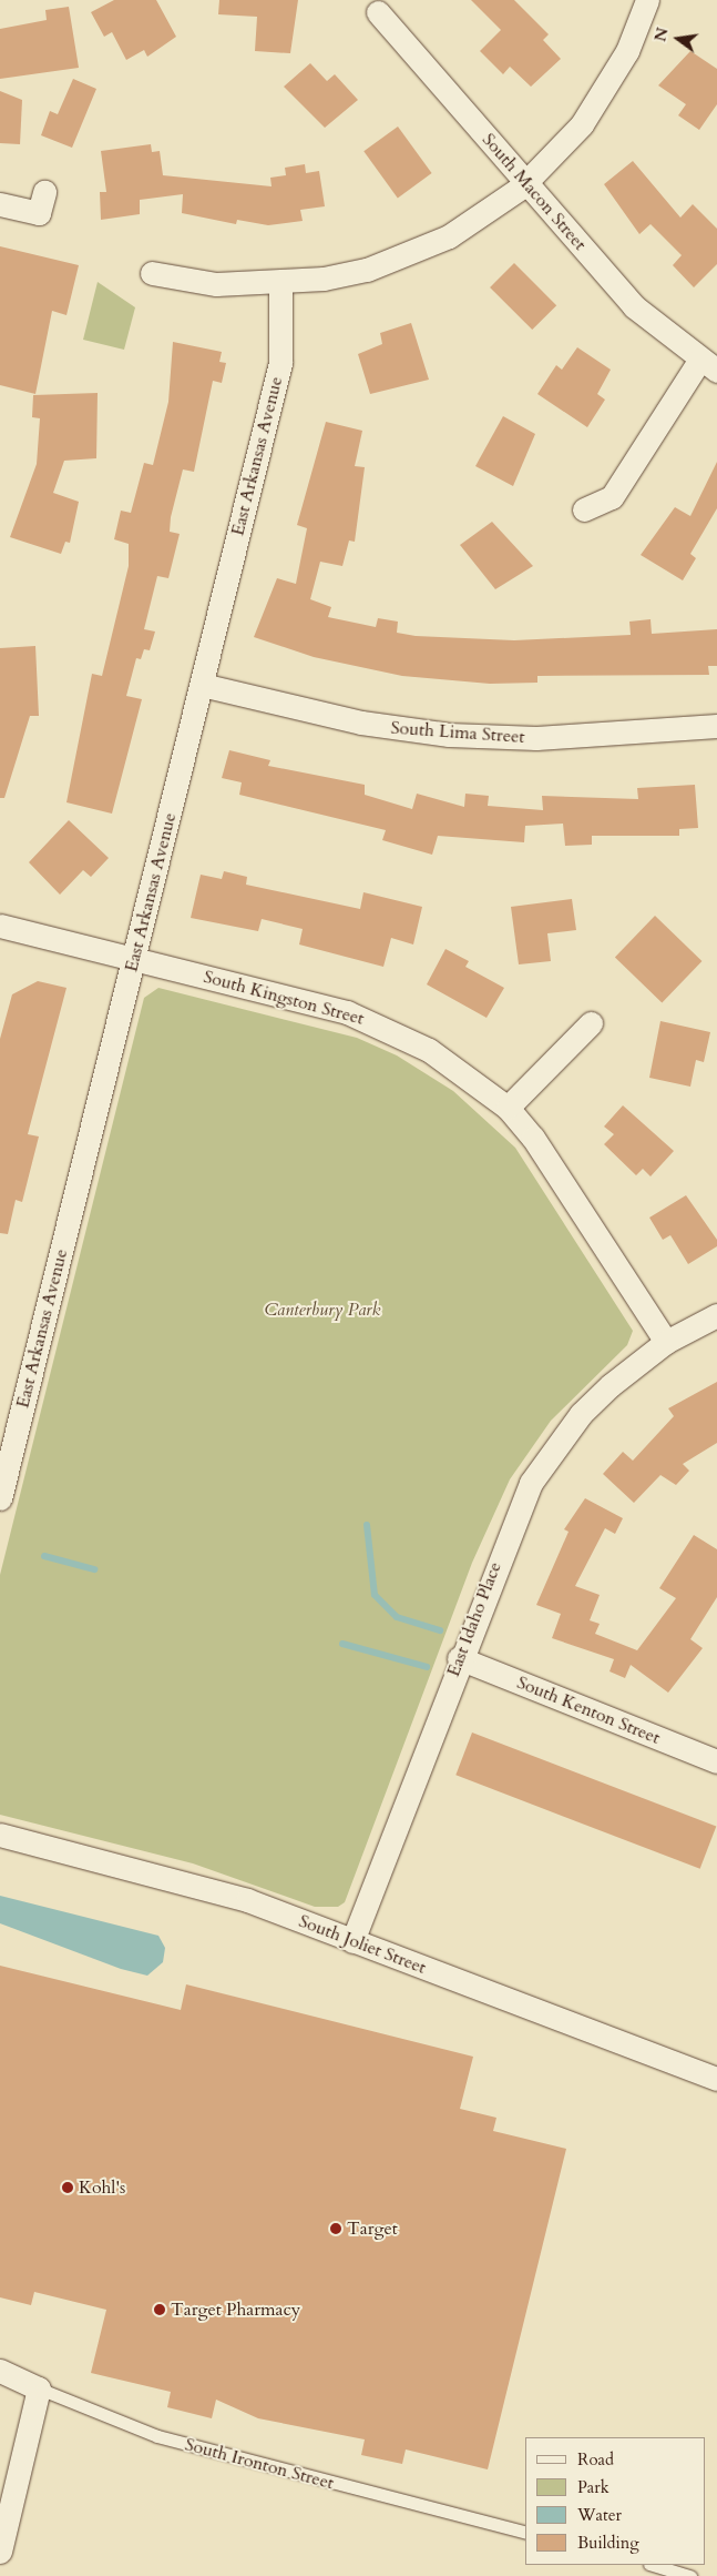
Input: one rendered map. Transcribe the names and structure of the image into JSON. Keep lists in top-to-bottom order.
{
  "streets": {
    "street": [
      "South Macon Street",
      "East Arkansas Avenue",
      "South Lima Street",
      "South Kingston Street",
      "East Idaho Place",
      "South Kenton Street",
      "South Joliet Street",
      "South Ironton Street"
    ]
  },
  "crossings": [
    ["East Arkansas Avenue", "South Lima Street"],
    ["East Arkansas Avenue", "South Kingston Street"],
    ["South Kingston Street", "East Idaho Place"],
    ["East Idaho Place", "South Kenton Street"],
    ["East Idaho Place", "South Joliet Street"]
  ],
  "parks": ["Canterbury Park"],
  "places": ["Kohl's", "Target", "Target Pharmacy"],
  "legend": [
    "Road",
    "Park",
    "Water",
    "Building"
  ],
  "north": "left"
}
